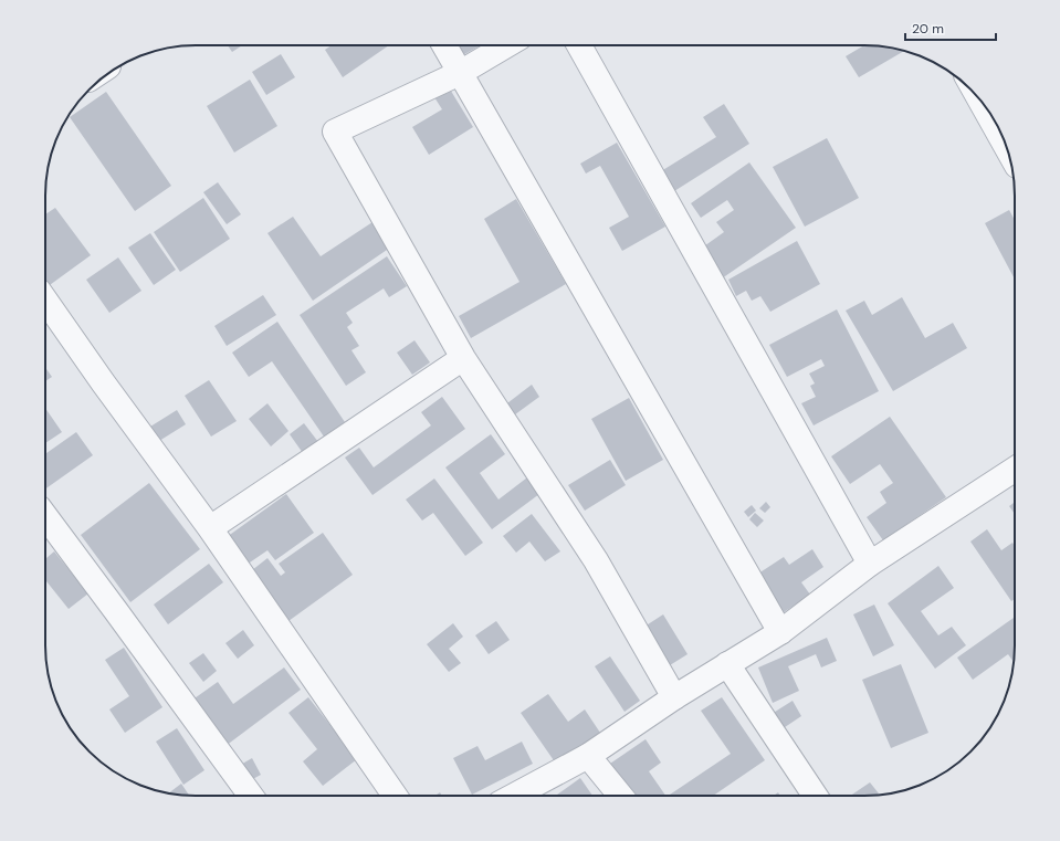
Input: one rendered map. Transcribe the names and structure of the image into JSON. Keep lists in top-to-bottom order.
{
  "scale_bar": "20 m"
}
